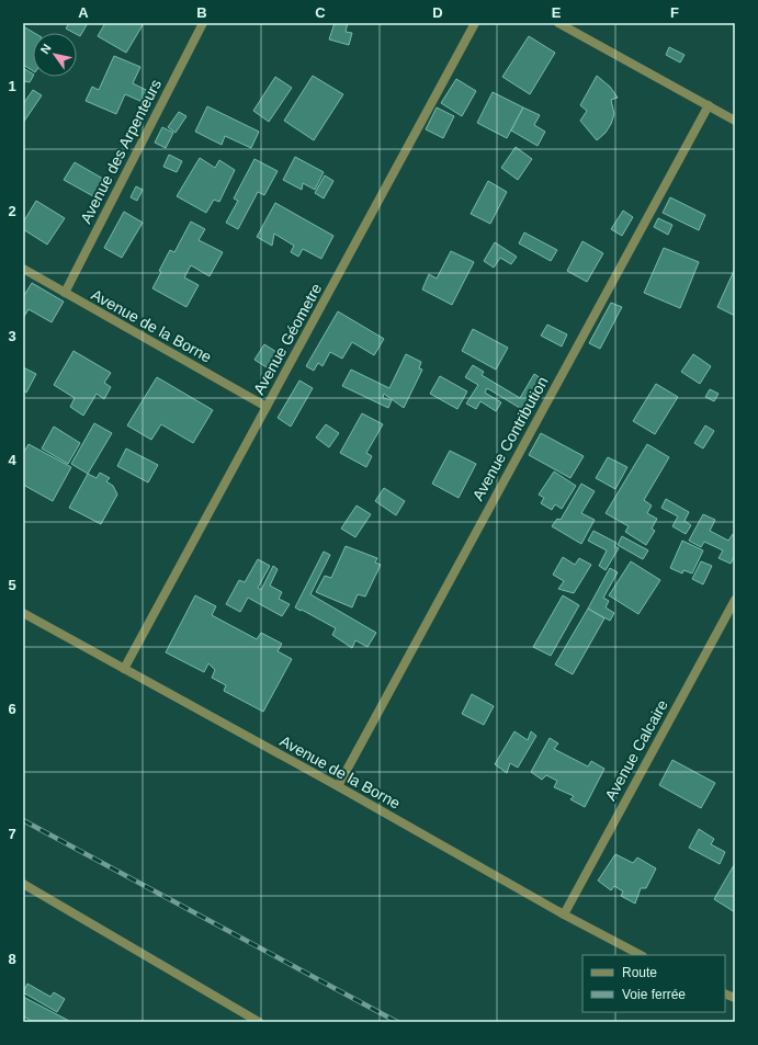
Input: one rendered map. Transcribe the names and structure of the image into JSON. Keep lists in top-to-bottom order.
{
  "streets": {
    "street": [
      "Avenue des Arpenteurs",
      "Avenue de la Borne",
      "Avenue Géometre",
      "Avenue Contribution",
      "Avenue Calcaire"
    ]
  },
  "crossings": [
    ["Avenue des Arpenteurs", "Avenue de la Borne"],
    ["Avenue de la Borne", "Avenue Géometre"],
    ["Avenue de la Borne", "Avenue Contribution"],
    ["Avenue de la Borne", "Avenue Calcaire"]
  ],
  "legend": ["Route", "Voie ferrée"],
  "north": "top left",
  "grid": {
    "columns": [
      "A",
      "B",
      "C",
      "D",
      "E",
      "F"
    ],
    "rows": [
      "1",
      "2",
      "3",
      "4",
      "5",
      "6",
      "7",
      "8"
    ]
  }
}
